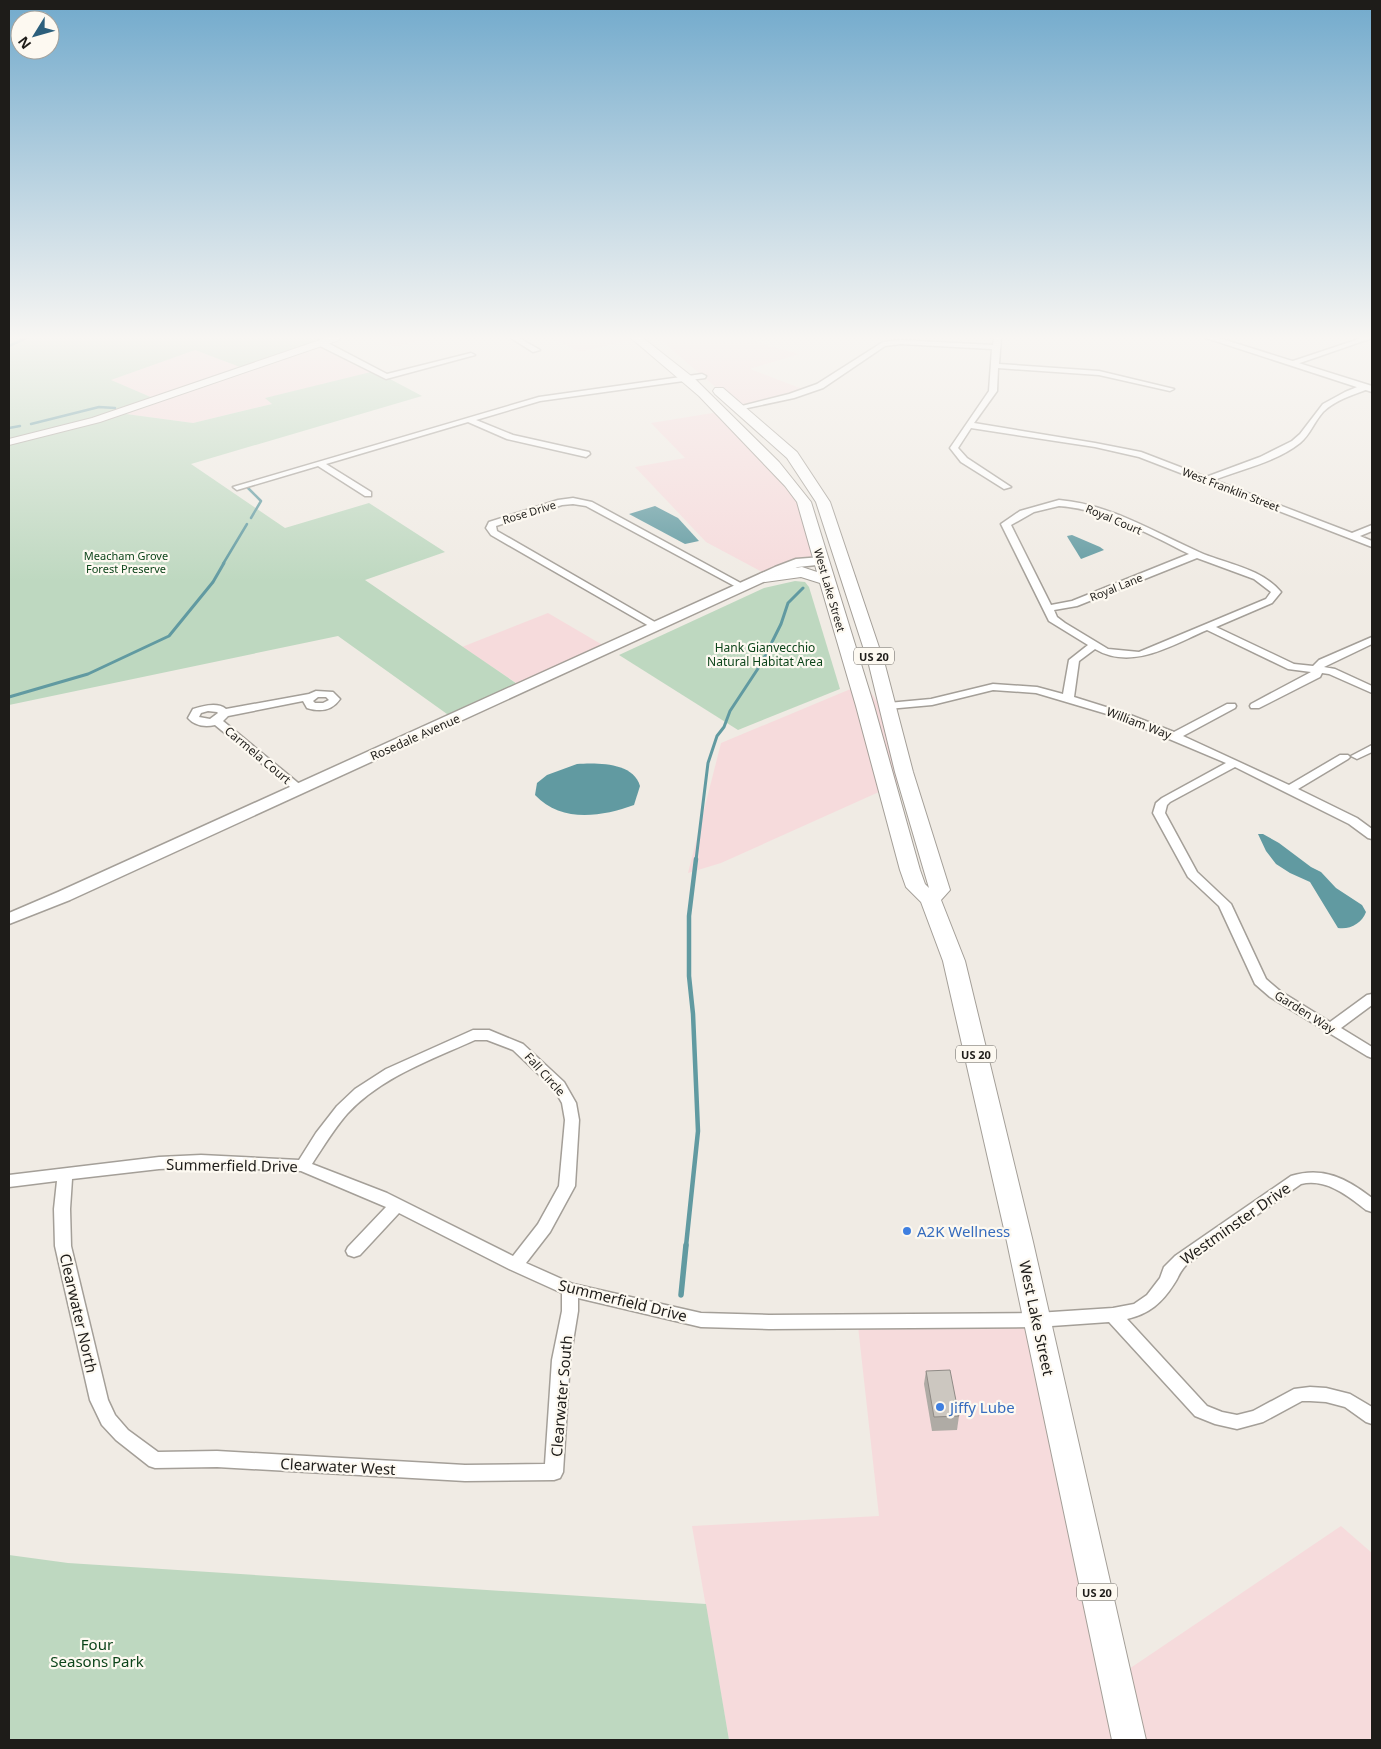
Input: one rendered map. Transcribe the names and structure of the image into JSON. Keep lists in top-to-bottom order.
{
  "streets": {
    "main road": ["West Lake Street", "US 20"],
    "street": [
      "West Franklin Street",
      "Rose Drive",
      "Royal Court",
      "Royal Lane",
      "William Way",
      "Rosedale Avenue",
      "Carmela Court",
      "Garden Way",
      "Fall Circle",
      "Summerfield Drive",
      "Westminster Drive",
      "Clearwater North",
      "Clearwater South",
      "Clearwater West"
    ]
  },
  "crossings": [
    ["Rose Drive", "Rosedale Avenue"],
    ["Royal Court", "Royal Lane"],
    ["West Lake Street", "William Way"],
    ["West Lake Street", "Rosedale Avenue"],
    ["West Lake Street", "Summerfield Drive"],
    ["William Way", "Garden Way"],
    ["Rosedale Avenue", "Carmela Court"],
    ["Fall Circle", "Summerfield Drive"],
    ["Summerfield Drive", "Westminster Drive"],
    ["Summerfield Drive", "Clearwater North"],
    ["Summerfield Drive", "Clearwater South"],
    ["Clearwater North", "Clearwater West"],
    ["Clearwater South", "Clearwater West"]
  ],
  "parks": ["Meacham Grove Forest Preserve", "Hank Gianvecchio Natural Habitat Area", "Four Seasons Park"],
  "places": ["A2K Wellness", "Jiffy Lube"],
  "north": "bottom left"
}
